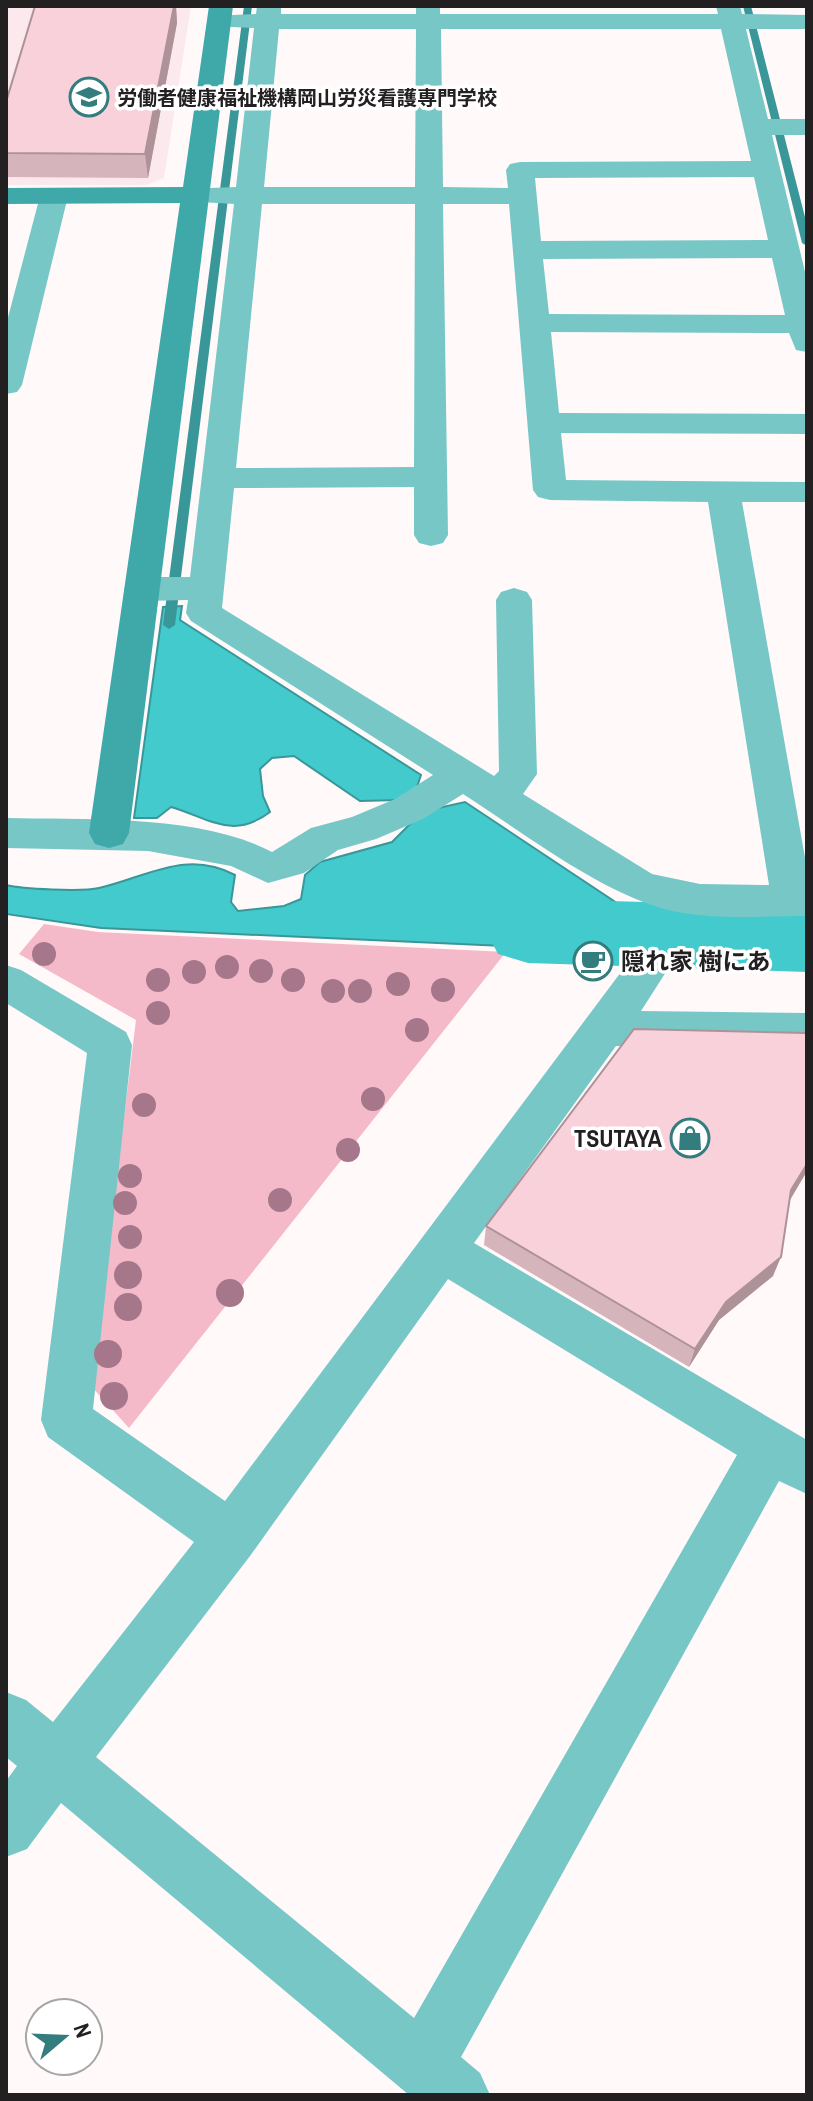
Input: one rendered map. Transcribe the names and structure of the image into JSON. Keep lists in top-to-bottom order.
{
  "places": {
    "school or university": ["労働者健康福祉機構岡山労災看護専門学校"],
    "cafe": ["隠れ家 樹にあ"],
    "shop": ["TSUTAYA"]
  },
  "north": "right"
}
